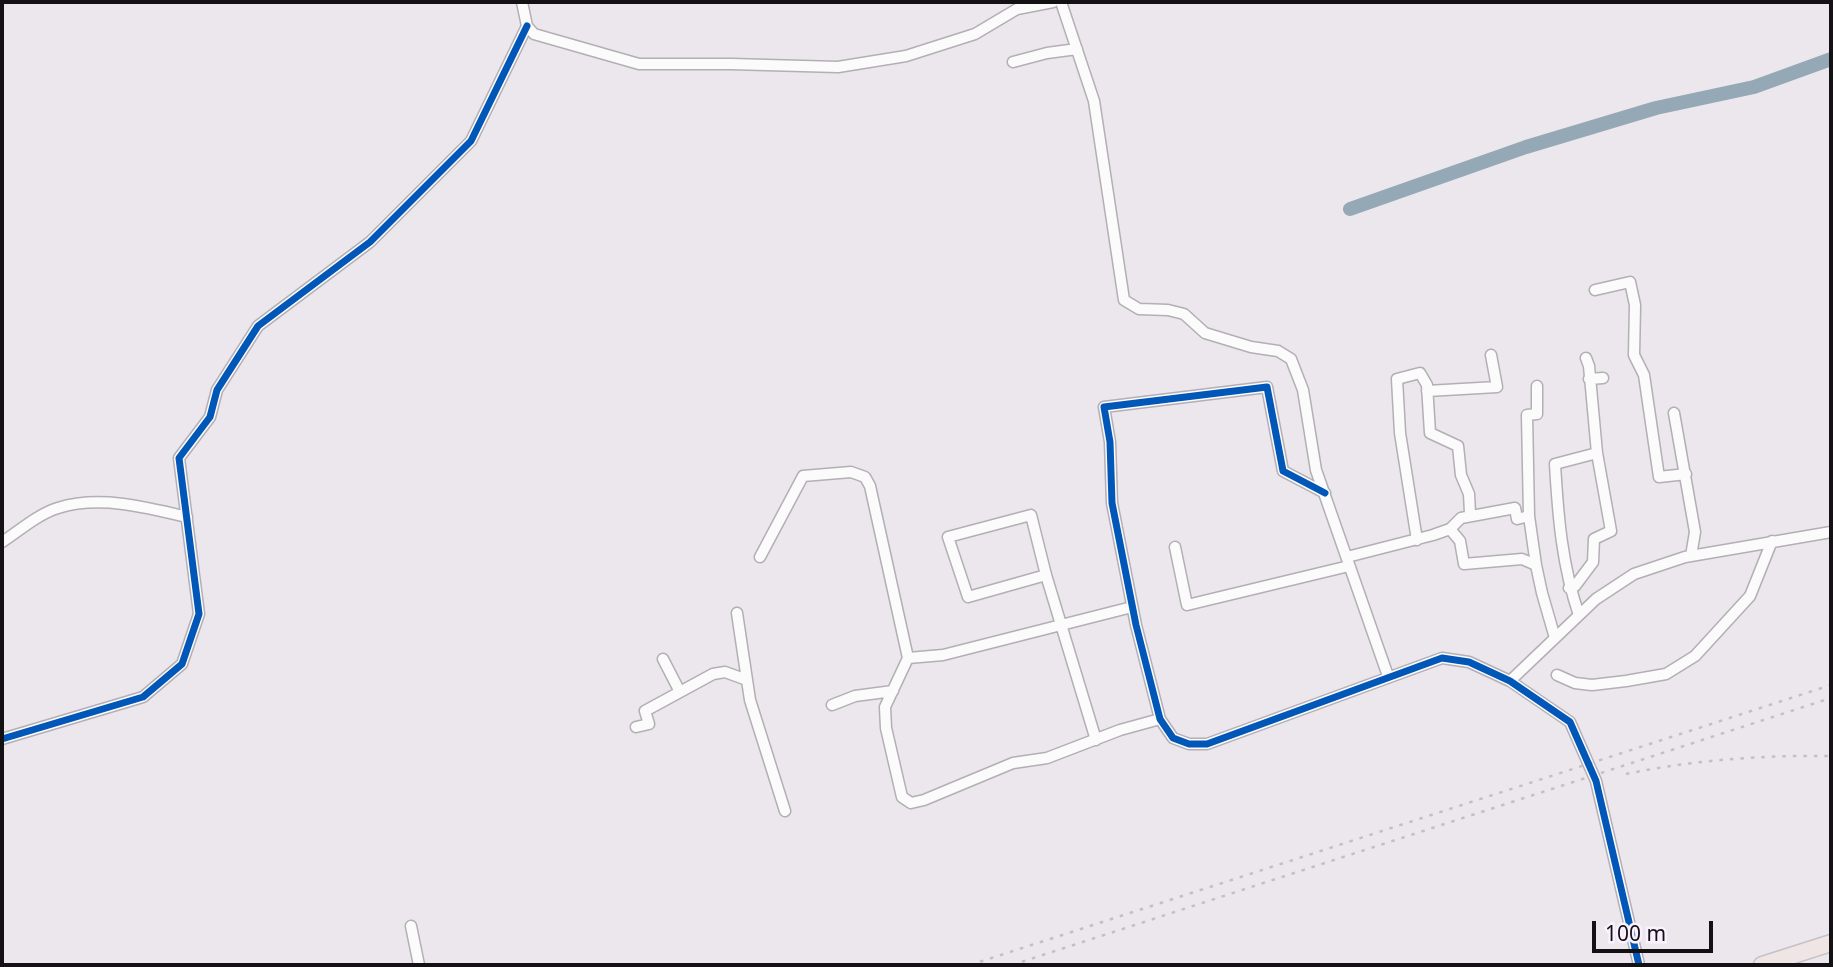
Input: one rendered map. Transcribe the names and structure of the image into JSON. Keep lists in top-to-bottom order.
{
  "scale_bar": "100 m"
}
